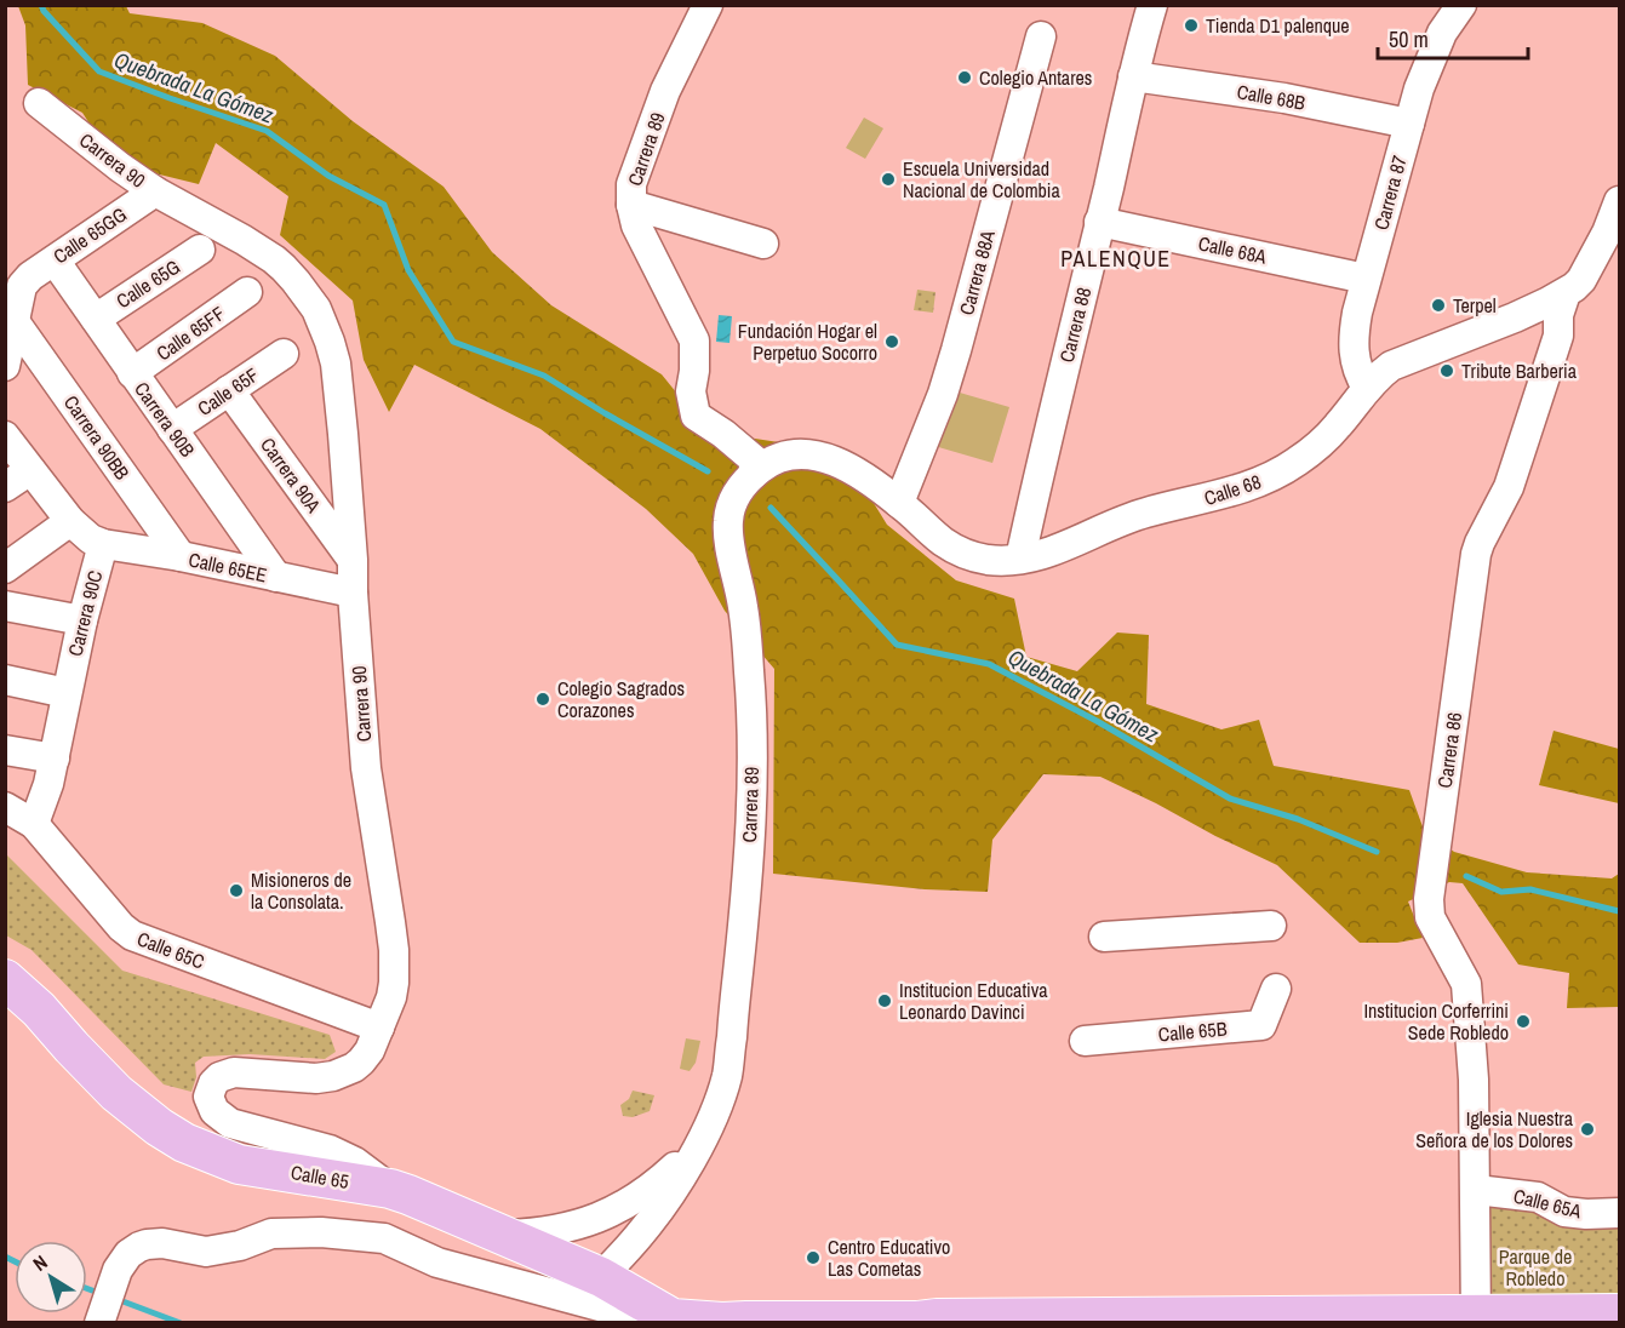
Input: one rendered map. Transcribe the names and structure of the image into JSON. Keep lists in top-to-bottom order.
{
  "streets": {
    "main road": ["Calle 65"],
    "street": [
      "Calle 68B",
      "Carrera 89",
      "Carrera 90",
      "Carrera 87",
      "Calle 65GG",
      "Calle 68A",
      "Carrera 88A",
      "Calle 65G",
      "Carrera 88",
      "Calle 65FF",
      "Calle 65F",
      "Carrera 90B",
      "Carrera 90BB",
      "Carrera 90A",
      "Calle 68",
      "Calle 65EE",
      "Carrera 90C",
      "Carrera 86",
      "Calle 65C",
      "Calle 65B",
      "Calle 65A"
    ]
  },
  "crossings": [
    ["Calle 68B", "Carrera 87"],
    ["Calle 68B", "Carrera 88"],
    ["Carrera 89", "Calle 68"],
    ["Carrera 89", "Calle 65"],
    ["Carrera 90", "Calle 65GG"],
    ["Carrera 90", "Carrera 90A"],
    ["Carrera 90", "Calle 65EE"],
    ["Carrera 90", "Calle 65C"],
    ["Carrera 90", "Calle 65"],
    ["Carrera 87", "Calle 68A"],
    ["Carrera 87", "Calle 68"],
    ["Calle 65GG", "Carrera 90B"],
    ["Calle 65GG", "Carrera 90BB"],
    ["Calle 68A", "Carrera 88"],
    ["Carrera 88A", "Calle 68"],
    ["Calle 65G", "Carrera 90B"],
    ["Carrera 88", "Calle 68"],
    ["Calle 65FF", "Carrera 90B"],
    ["Calle 65F", "Carrera 90B"],
    ["Calle 65F", "Carrera 90A"],
    ["Carrera 90B", "Calle 65EE"],
    ["Carrera 90BB", "Calle 65EE"],
    ["Calle 68", "Carrera 86"],
    ["Calle 65EE", "Carrera 90C"],
    ["Carrera 90C", "Calle 65C"],
    ["Carrera 86", "Calle 65"],
    ["Carrera 86", "Calle 65A"]
  ],
  "districts": ["PALENQUE"],
  "water": ["Quebrada La Gómez"],
  "parks": ["Parque de Robledo"],
  "places": [
    "Tienda D1 palenque",
    "Colegio Antares",
    "Escuela Universidad Nacional de Colombia",
    "Terpel",
    "Fundación Hogar el Perpetuo Socorro",
    "Tribute Barberia",
    "Colegio Sagrados Corazones",
    "Misioneros de la Consolata.",
    "Institucion Educativa Leonardo Davinci",
    "Institucion Corferrini Sede Robledo",
    "Iglesia Nuestra Señora de los Dolores",
    "Centro Educativo Las Cometas"
  ],
  "scale_bar": "50 m",
  "north": "top left"
}
